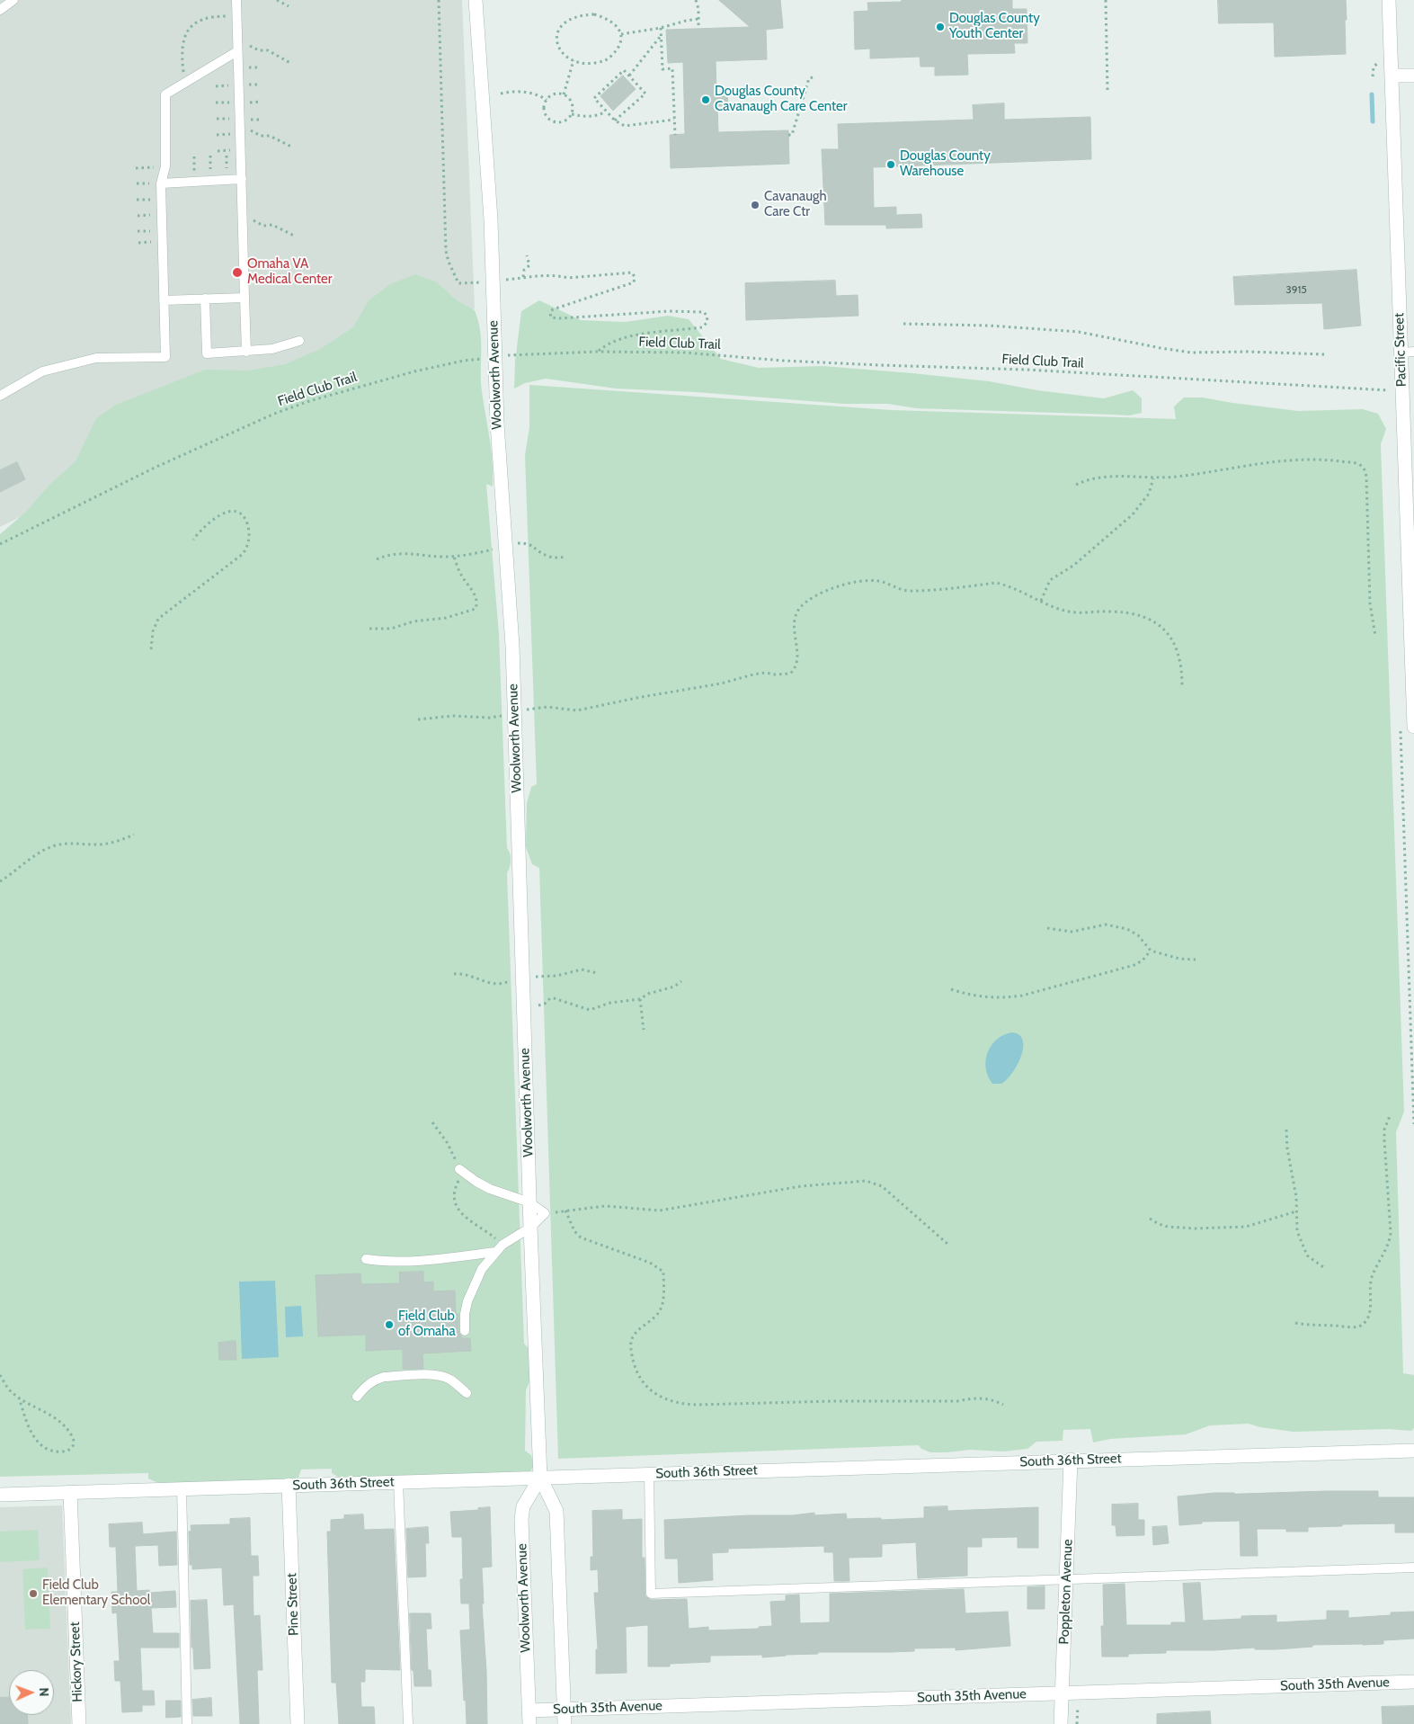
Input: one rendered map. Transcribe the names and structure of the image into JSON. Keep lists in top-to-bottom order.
{
  "streets": {
    "street": [
      "Pacific Street",
      "Woolworth Avenue",
      "South 36th Street",
      "Poppleton Avenue",
      "Pine Street",
      "Hickory Street",
      "South 35th Avenue"
    ],
    "path": ["Field Club Trail"]
  },
  "crossings": [
    ["Woolworth Avenue", "South 36th Street"],
    ["Woolworth Avenue", "South 35th Avenue"],
    ["South 36th Street", "Poppleton Avenue"],
    ["South 36th Street", "Pine Street"],
    ["South 36th Street", "Hickory Street"],
    ["Poppleton Avenue", "South 35th Avenue"]
  ],
  "places": [
    "Douglas County Youth Center",
    "Douglas County Cavanaugh Care Center",
    "Douglas County Warehouse",
    "Cavanaugh Care Ctr",
    "Omaha VA Medical Center",
    "Field Club of Omaha",
    "Field Club Elementary School"
  ],
  "house_numbers": ["3915"],
  "north": "right"
}
